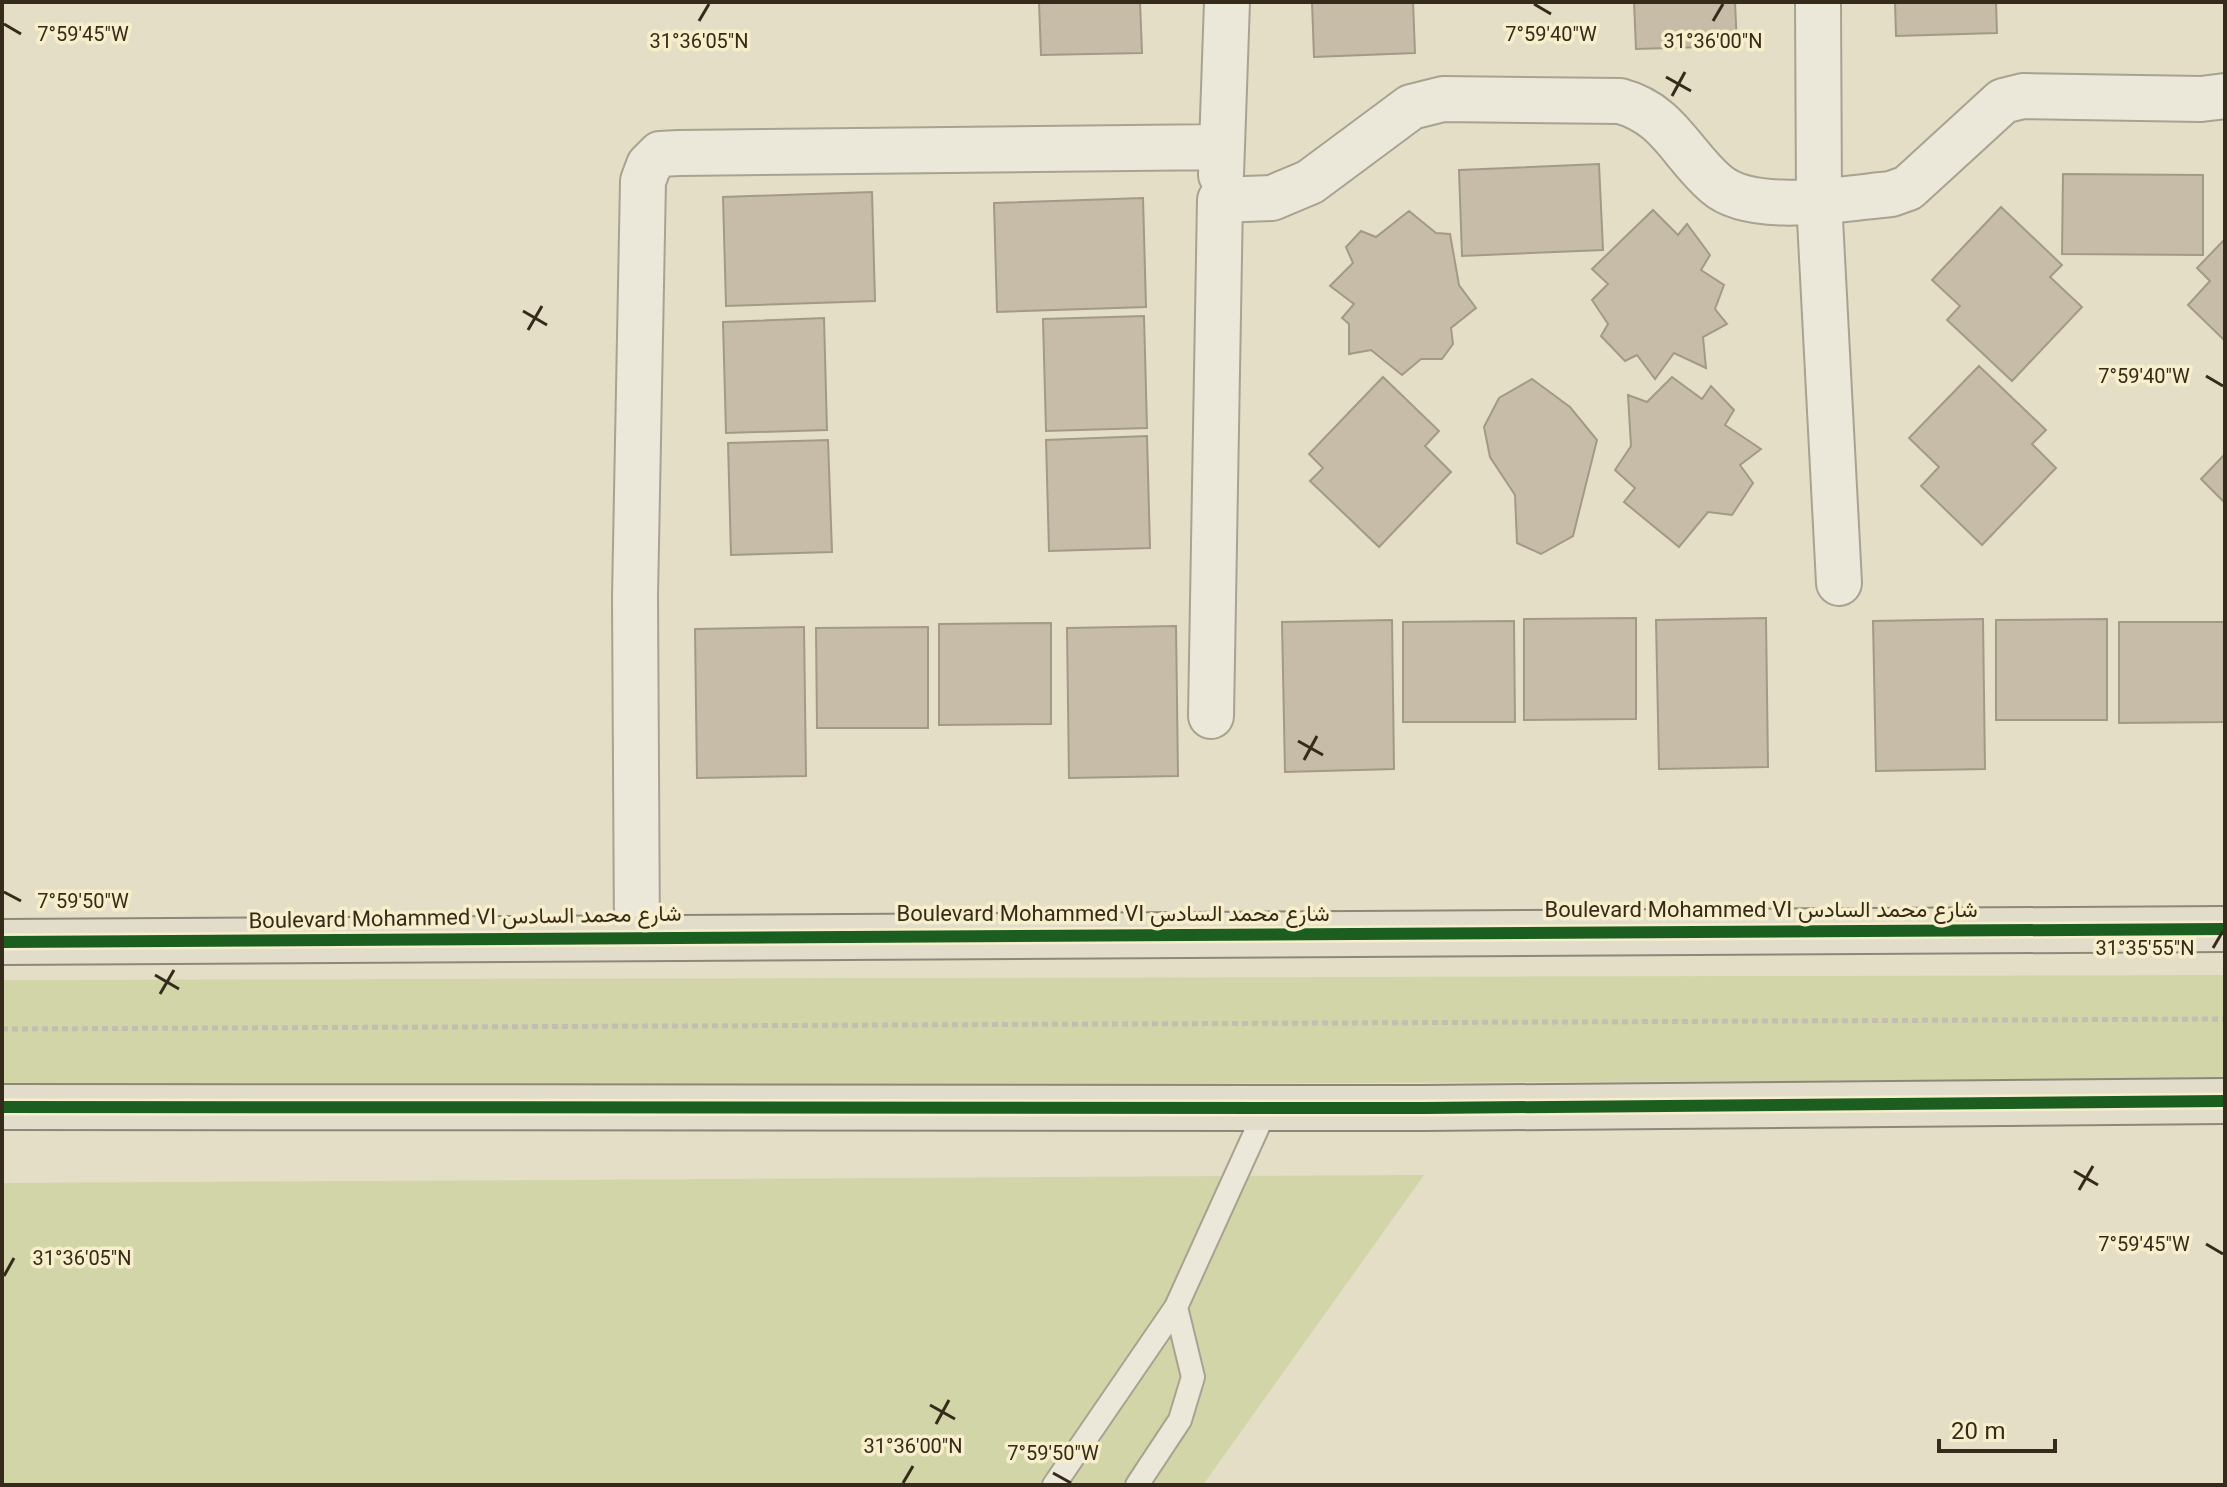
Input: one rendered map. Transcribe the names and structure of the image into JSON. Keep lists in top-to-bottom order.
{
  "streets": {
    "main road": ["Boulevard Mohammed VI شارع محمد السادس"]
  },
  "scale_bar": "20 m",
  "coordinates": [
    "7°59'45\"W",
    "7°59'40\"W",
    "31°36'05\"N",
    "31°36'00\"N",
    "7°59'50\"W",
    "31°35'55\"N"
  ]
}
